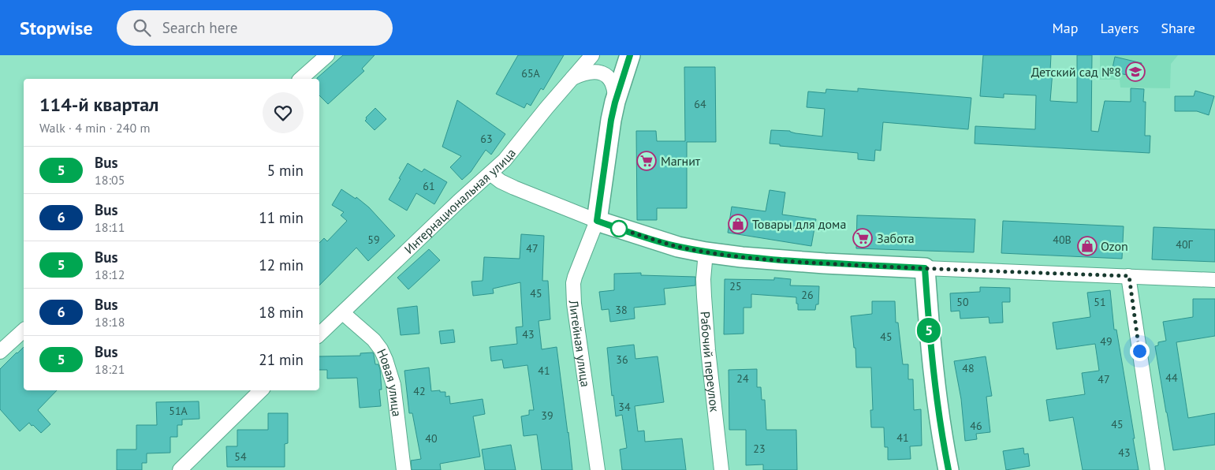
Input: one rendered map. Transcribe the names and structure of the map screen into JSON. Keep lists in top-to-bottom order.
{
  "streets": {
    "street": [
      "Интернациональная улица",
      "Литейная улица",
      "Рабочий переулок",
      "Новая улица"
    ]
  },
  "crossings": [
    ["Интернациональная улица", "Новая улица"]
  ],
  "places": {
    "school or university": ["Детский сад №8"],
    "supermarket": ["Магнит", "Забота"],
    "shop": ["Товары для дома", "Ozon"]
  },
  "lines": ["bus line 5"],
  "house_numbers": [
    "65А",
    "64",
    "63",
    "61",
    "59",
    "40В",
    "40Г",
    "47",
    "25",
    "45",
    "26",
    "50",
    "51",
    "38",
    "43",
    "45",
    "49",
    "36",
    "48",
    "41",
    "44",
    "24",
    "47",
    "42",
    "34",
    "51А",
    "39",
    "45",
    "46",
    "41",
    "40",
    "23",
    "43",
    "54"
  ],
  "page": {
    "header": "Stopwise",
    "search": "Search here",
    "nav": ["Map", "Layers", "Share"],
    "on_map": "5",
    "heading": ["114-й квартал", "Walk · 4 min · 240 m"],
    "list": [
      {
        "mark": "5",
        "name": "Bus",
        "note": "18:05",
        "value": "5 min"
      },
      {
        "mark": "6",
        "name": "Bus",
        "note": "18:11",
        "value": "11 min"
      },
      {
        "mark": "5",
        "name": "Bus",
        "note": "18:12",
        "value": "12 min"
      },
      {
        "mark": "6",
        "name": "Bus",
        "note": "18:18",
        "value": "18 min"
      },
      {
        "mark": "5",
        "name": "Bus",
        "note": "18:21",
        "value": "21 min"
      }
    ]
  }
}
